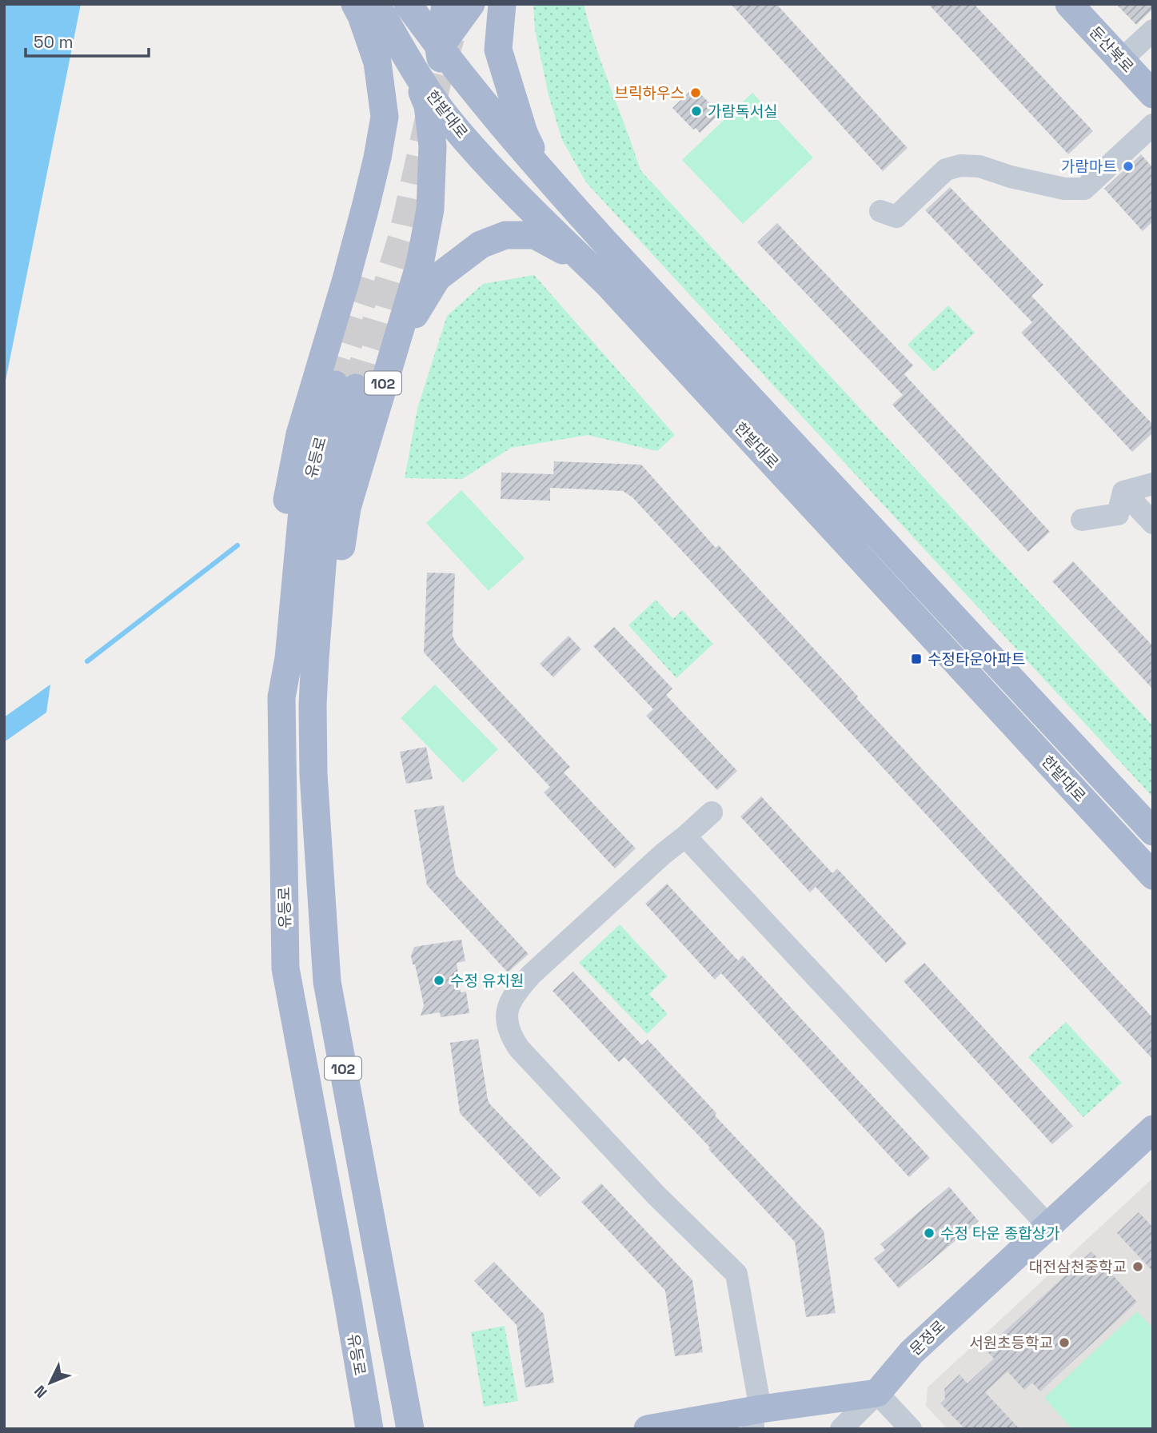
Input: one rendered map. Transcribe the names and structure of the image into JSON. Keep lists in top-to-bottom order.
{
  "streets": {
    "main road": [
      "둔산북로",
      "한밭대로",
      "102",
      "유등로",
      "문정로"
    ]
  },
  "crossings": [
    ["한밭대로", "102"],
    ["102", "유등로"]
  ],
  "places": {
    "other": [
      "브릭하우스",
      "가람독서실",
      "가람마트",
      "수정 유치원",
      "수정 타운 종합상가",
      "대전삼천중학교",
      "서원초등학교"
    ],
    "transit": ["수정타운아파트"]
  },
  "scale_bar": "50 m",
  "north": "bottom left"
}
